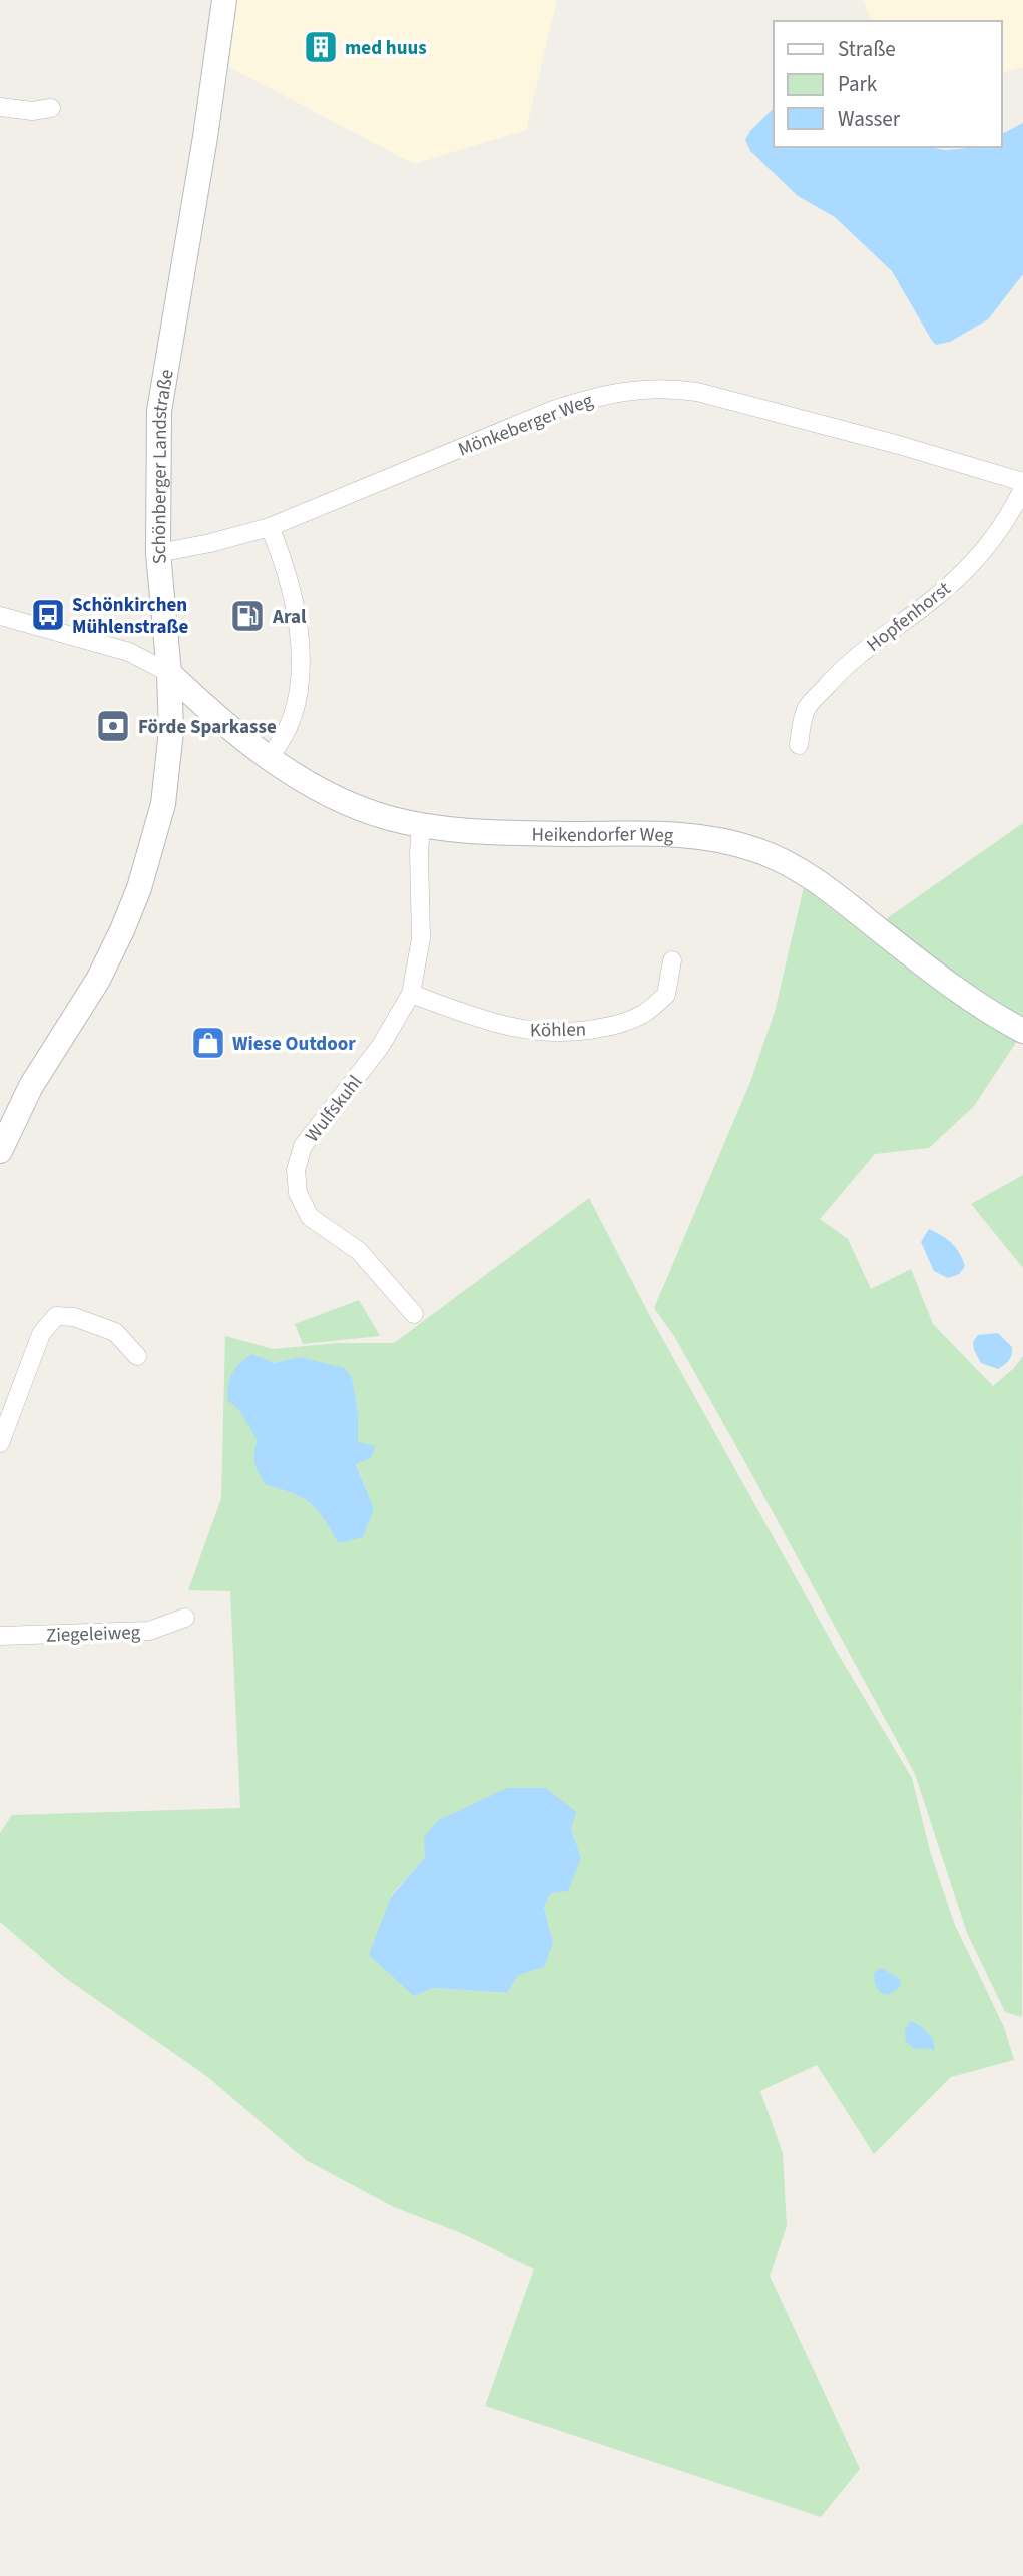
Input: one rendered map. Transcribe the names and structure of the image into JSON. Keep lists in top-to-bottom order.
{
  "streets": {
    "main road": ["Schönberger Landstraße", "Heikendorfer Weg"],
    "street": [
      "Mönkeberger Weg",
      "Hopfenhorst",
      "Köhlen",
      "Wulfskuhl",
      "Ziegeleiweg"
    ]
  },
  "crossings": [
    ["Mönkeberger Weg", "Schönberger Landstraße"],
    ["Schönberger Landstraße", "Heikendorfer Weg"],
    ["Heikendorfer Weg", "Wulfskuhl"],
    ["Köhlen", "Wulfskuhl"]
  ],
  "places": {
    "building": ["med huus"],
    "bus stop": ["Schönkirchen Mühlenstraße"],
    "fuel station": ["Aral"],
    "bank": ["Förde Sparkasse"],
    "shop": ["Wiese Outdoor"]
  },
  "legend": ["Straße", "Park", "Wasser"]
}
